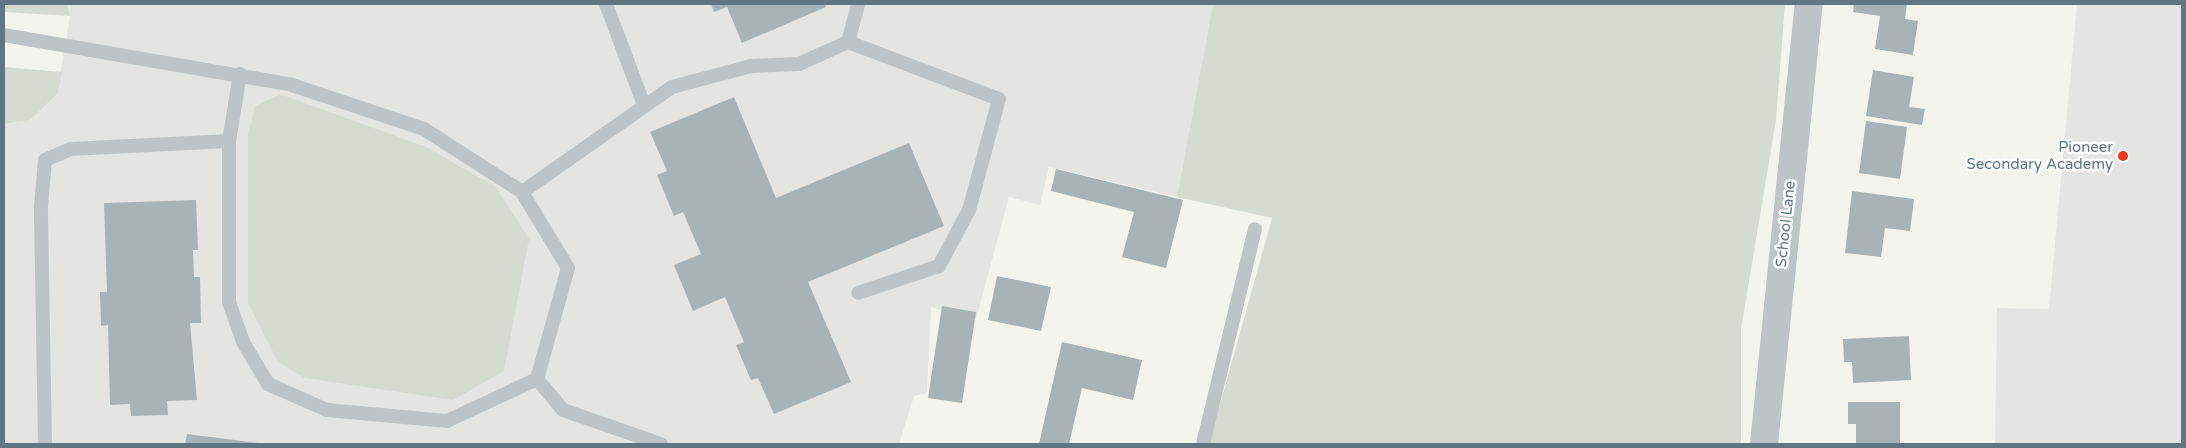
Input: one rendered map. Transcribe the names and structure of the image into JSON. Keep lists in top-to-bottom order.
{
  "streets": {
    "street": ["School Lane"]
  },
  "places": ["Pioneer Secondary Academy"]
}
